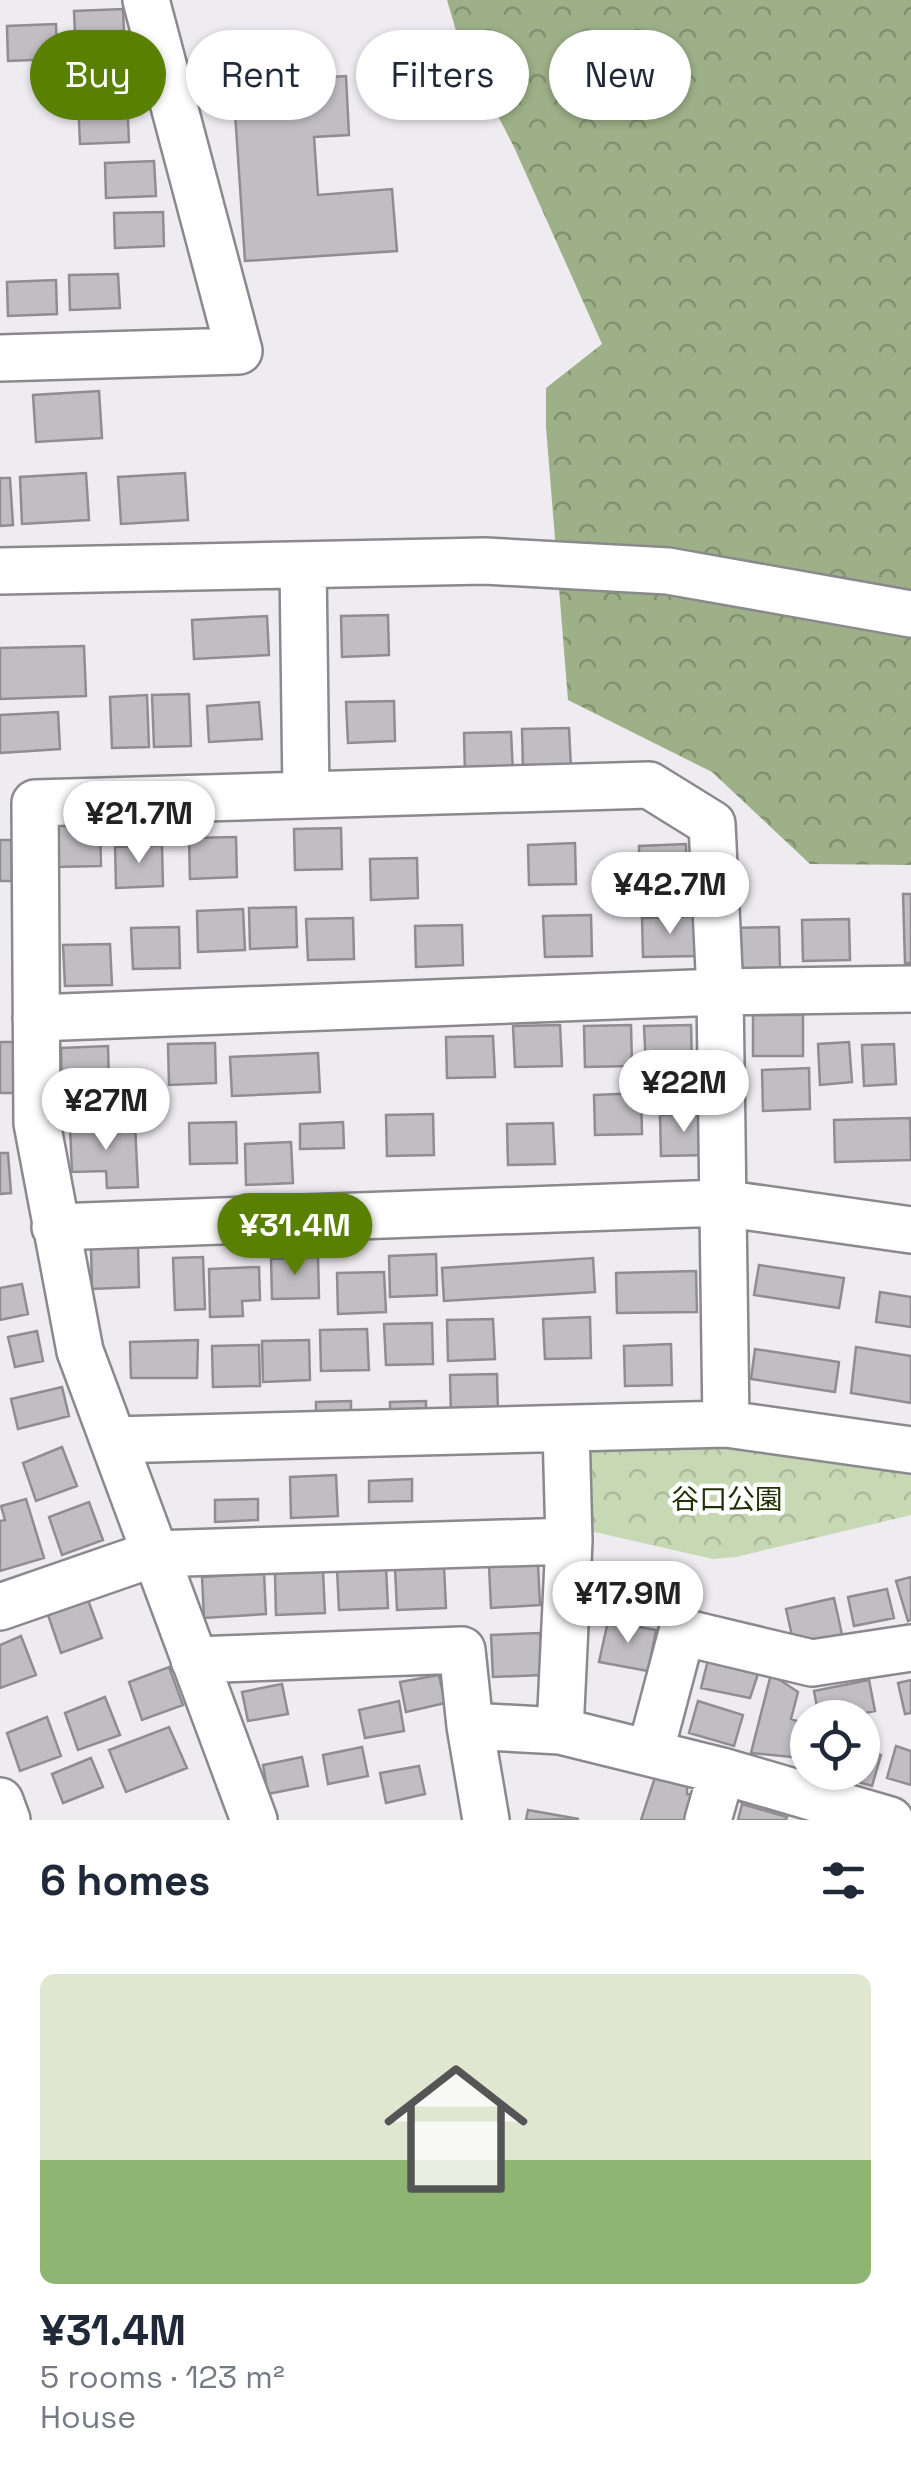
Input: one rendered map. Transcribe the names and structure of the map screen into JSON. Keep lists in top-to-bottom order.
{
  "parks": ["谷口公園"],
  "page": {
    "chip": [
      "Buy",
      "Rent",
      "Filters",
      "New"
    ],
    "price": [
      "¥21.7M",
      "¥42.7M",
      "¥22M",
      "¥27M",
      "¥31.4M",
      "¥17.9M"
    ],
    "heading": "6 homes",
    "list": [
      {
        "name": "¥31.4M",
        "note": "5 rooms · 123 m² · House"
      }
    ]
  }
}
